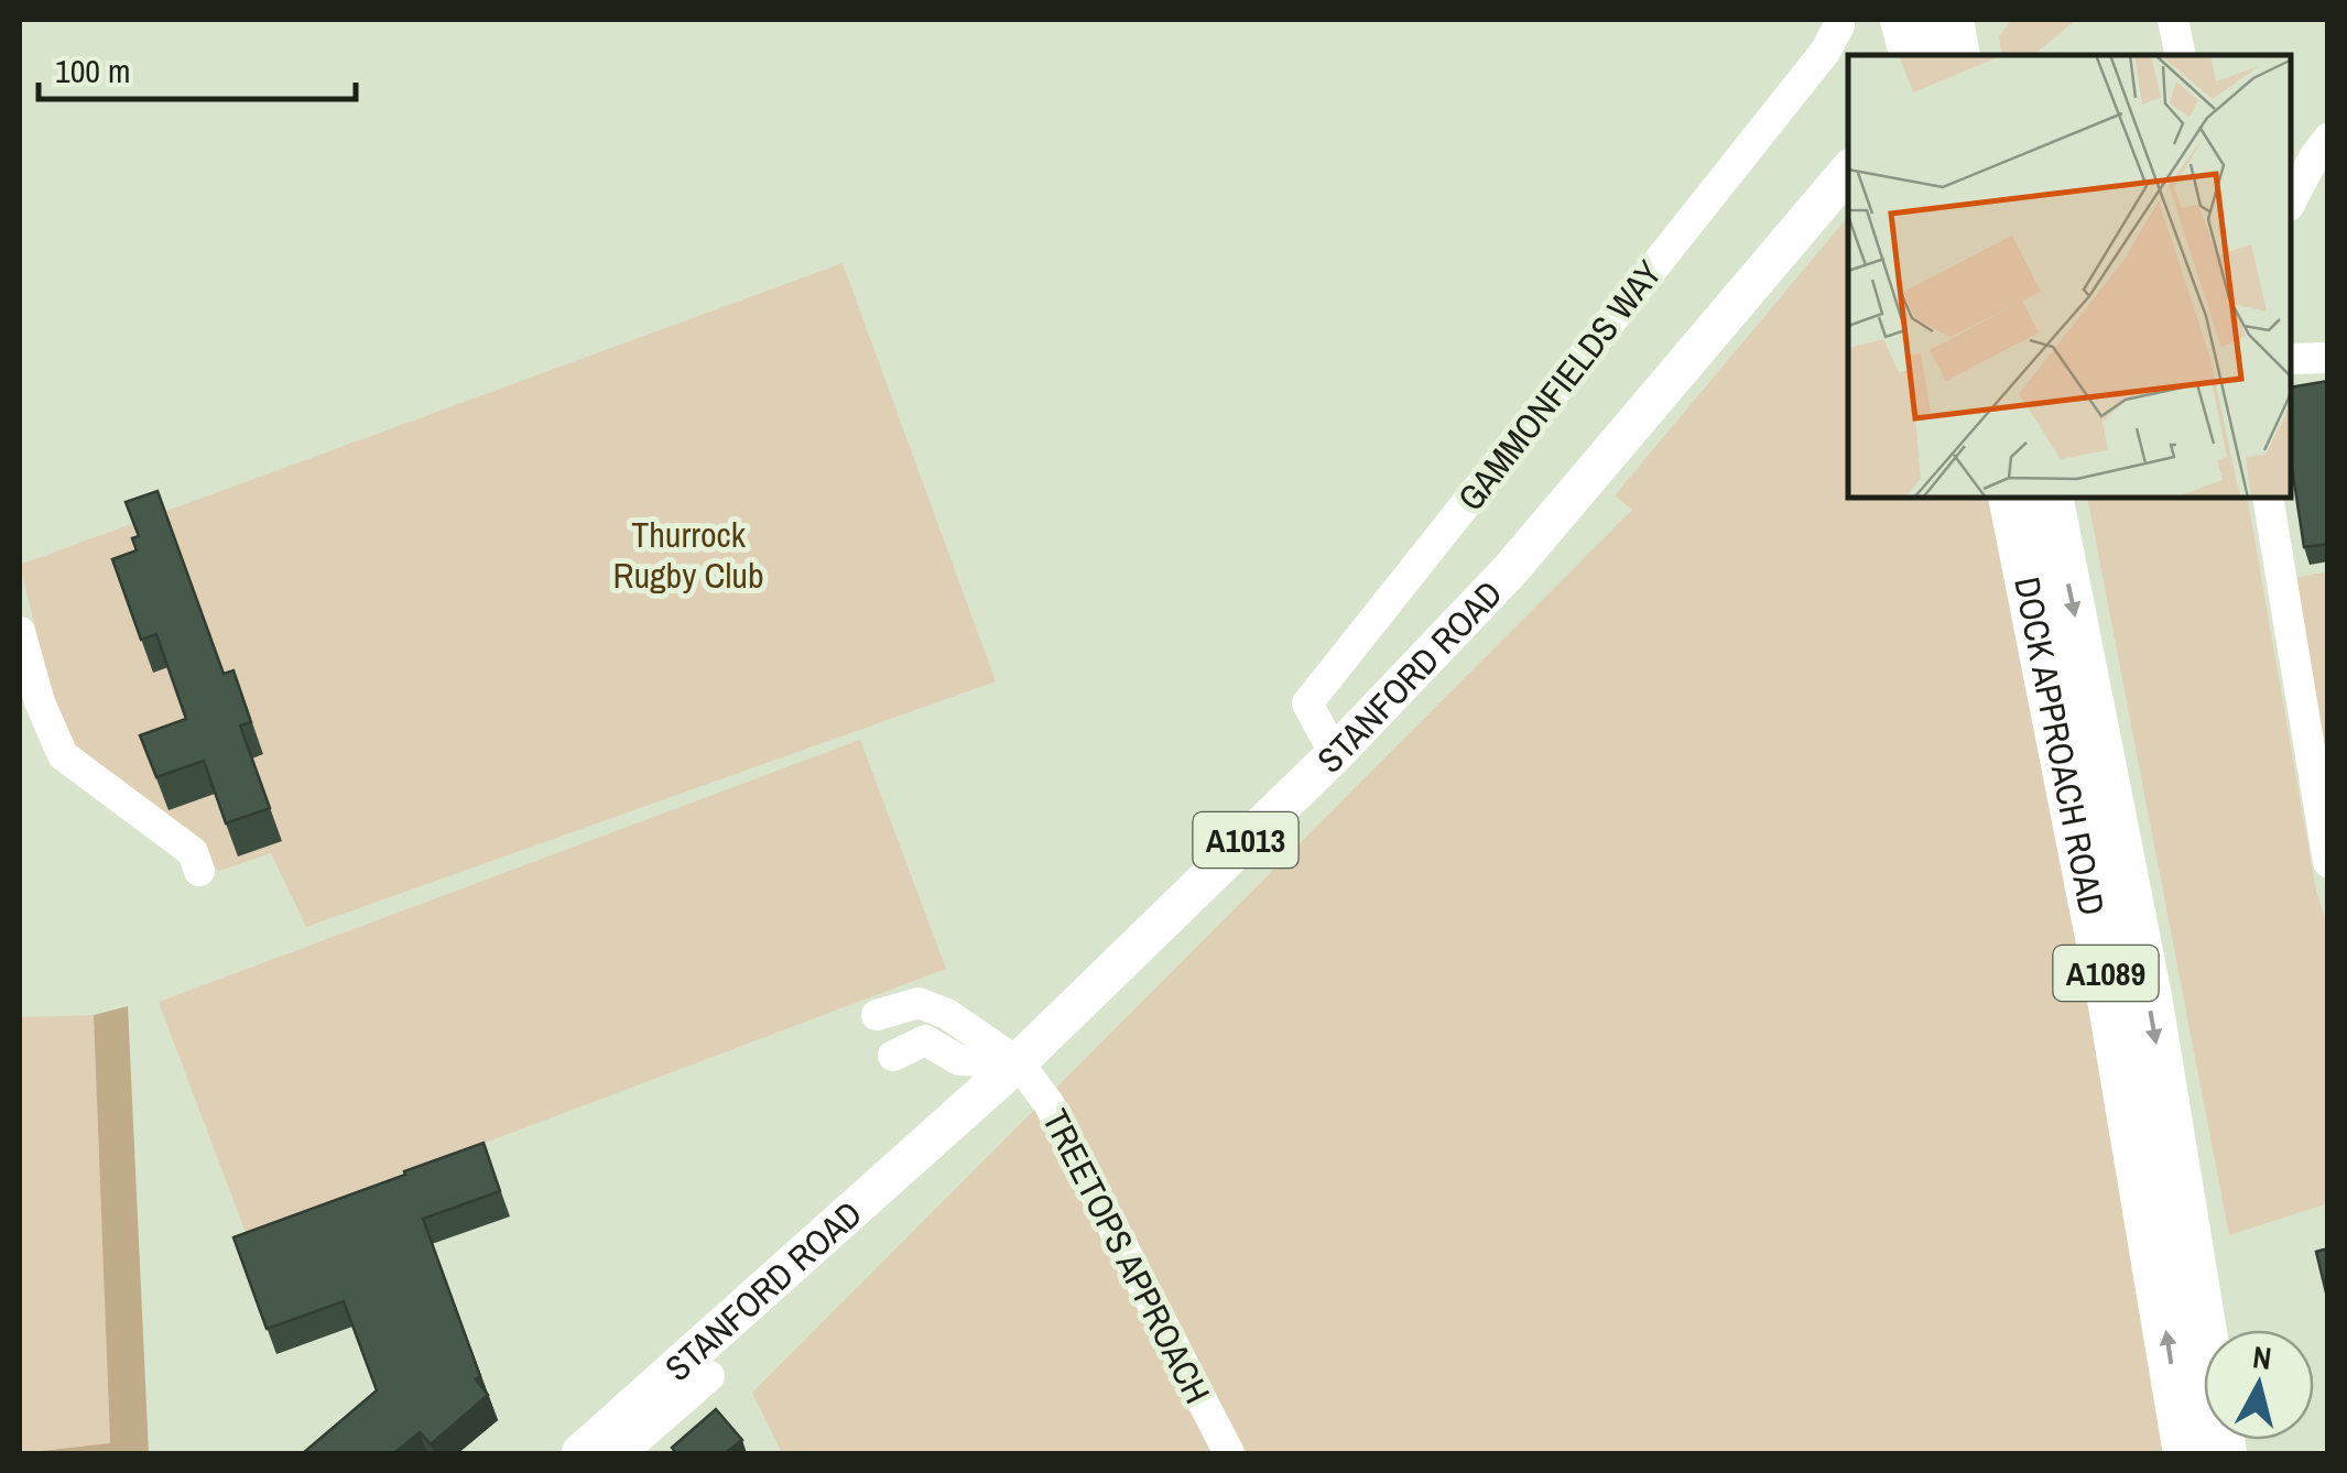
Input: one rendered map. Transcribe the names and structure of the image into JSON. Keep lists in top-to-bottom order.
{
  "streets": {
    "highway": ["DOCK APPROACH ROAD", "A1089"],
    "main road": ["STANFORD ROAD", "A1013"],
    "street": ["GAMMONFIELDS WAY", "TREETOPS APPROACH"]
  },
  "crossings": [
    ["GAMMONFIELDS WAY", "STANFORD ROAD"],
    ["STANFORD ROAD", "TREETOPS APPROACH"]
  ],
  "parks": ["Thurrock Rugby Club"],
  "scale_bar": "100 m",
  "north": "top"
}
